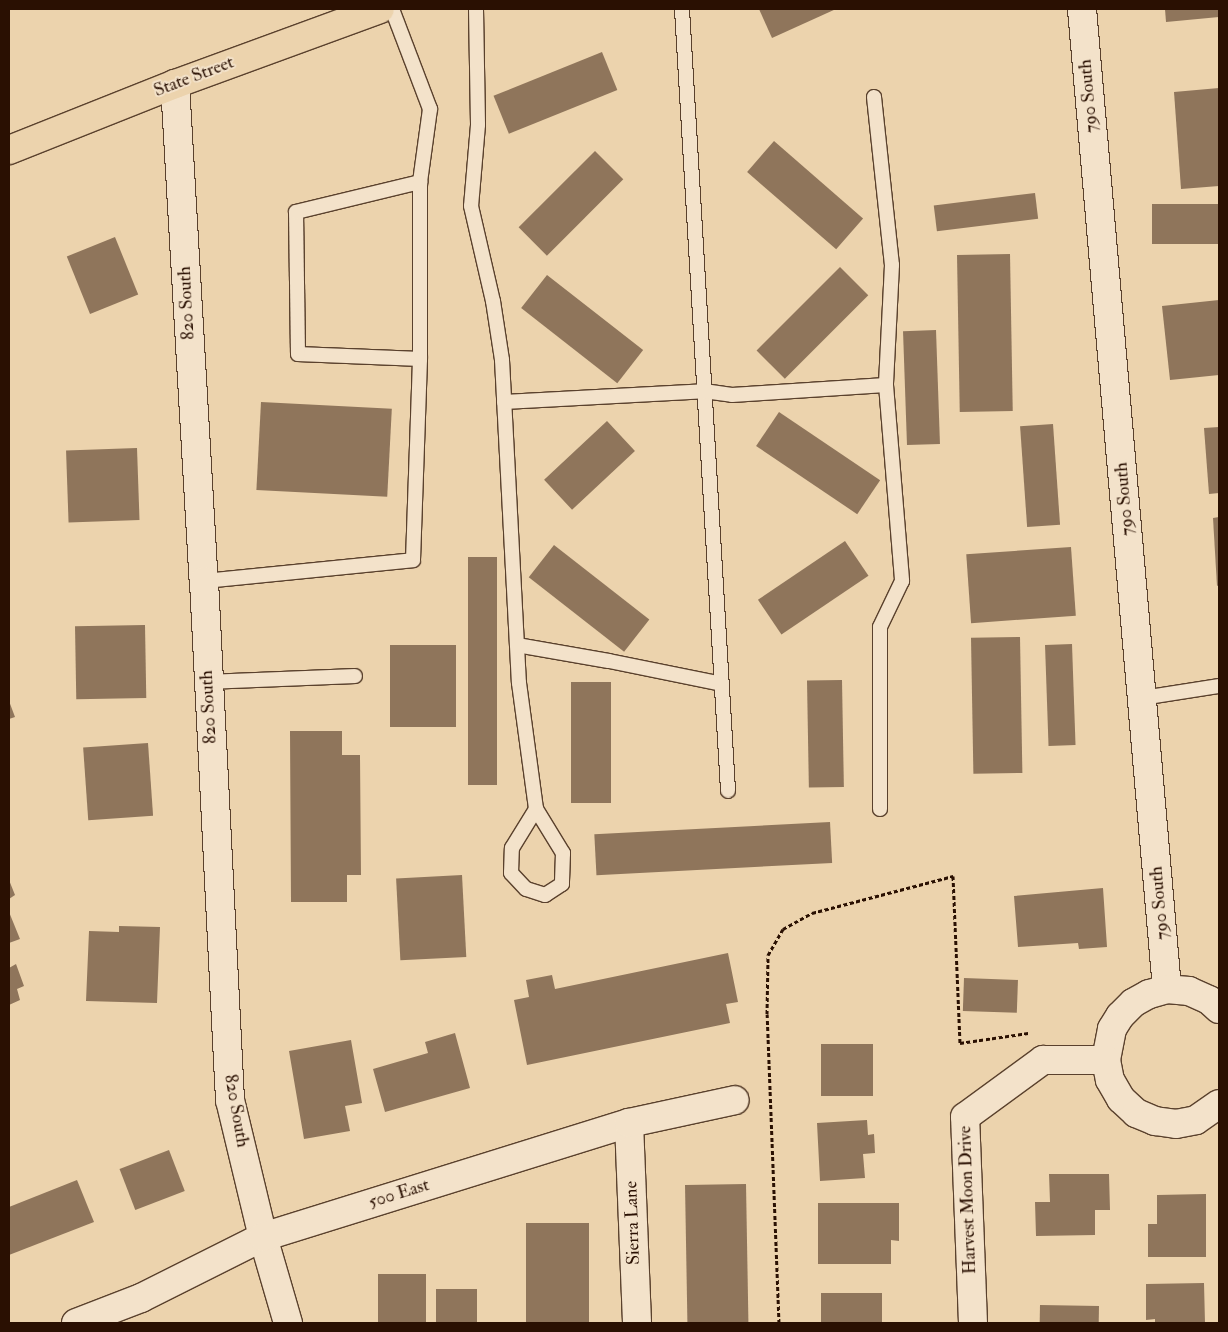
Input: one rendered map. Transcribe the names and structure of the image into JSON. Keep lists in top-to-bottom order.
{
  "streets": {
    "main road": ["State Street"],
    "street": [
      "790 South",
      "820 South",
      "500 East",
      "Harvest Moon Drive",
      "Sierra Lane"
    ]
  },
  "crossings": [
    ["State Street", "820 South"],
    ["820 South", "500 East"],
    ["500 East", "Sierra Lane"]
  ]
}
